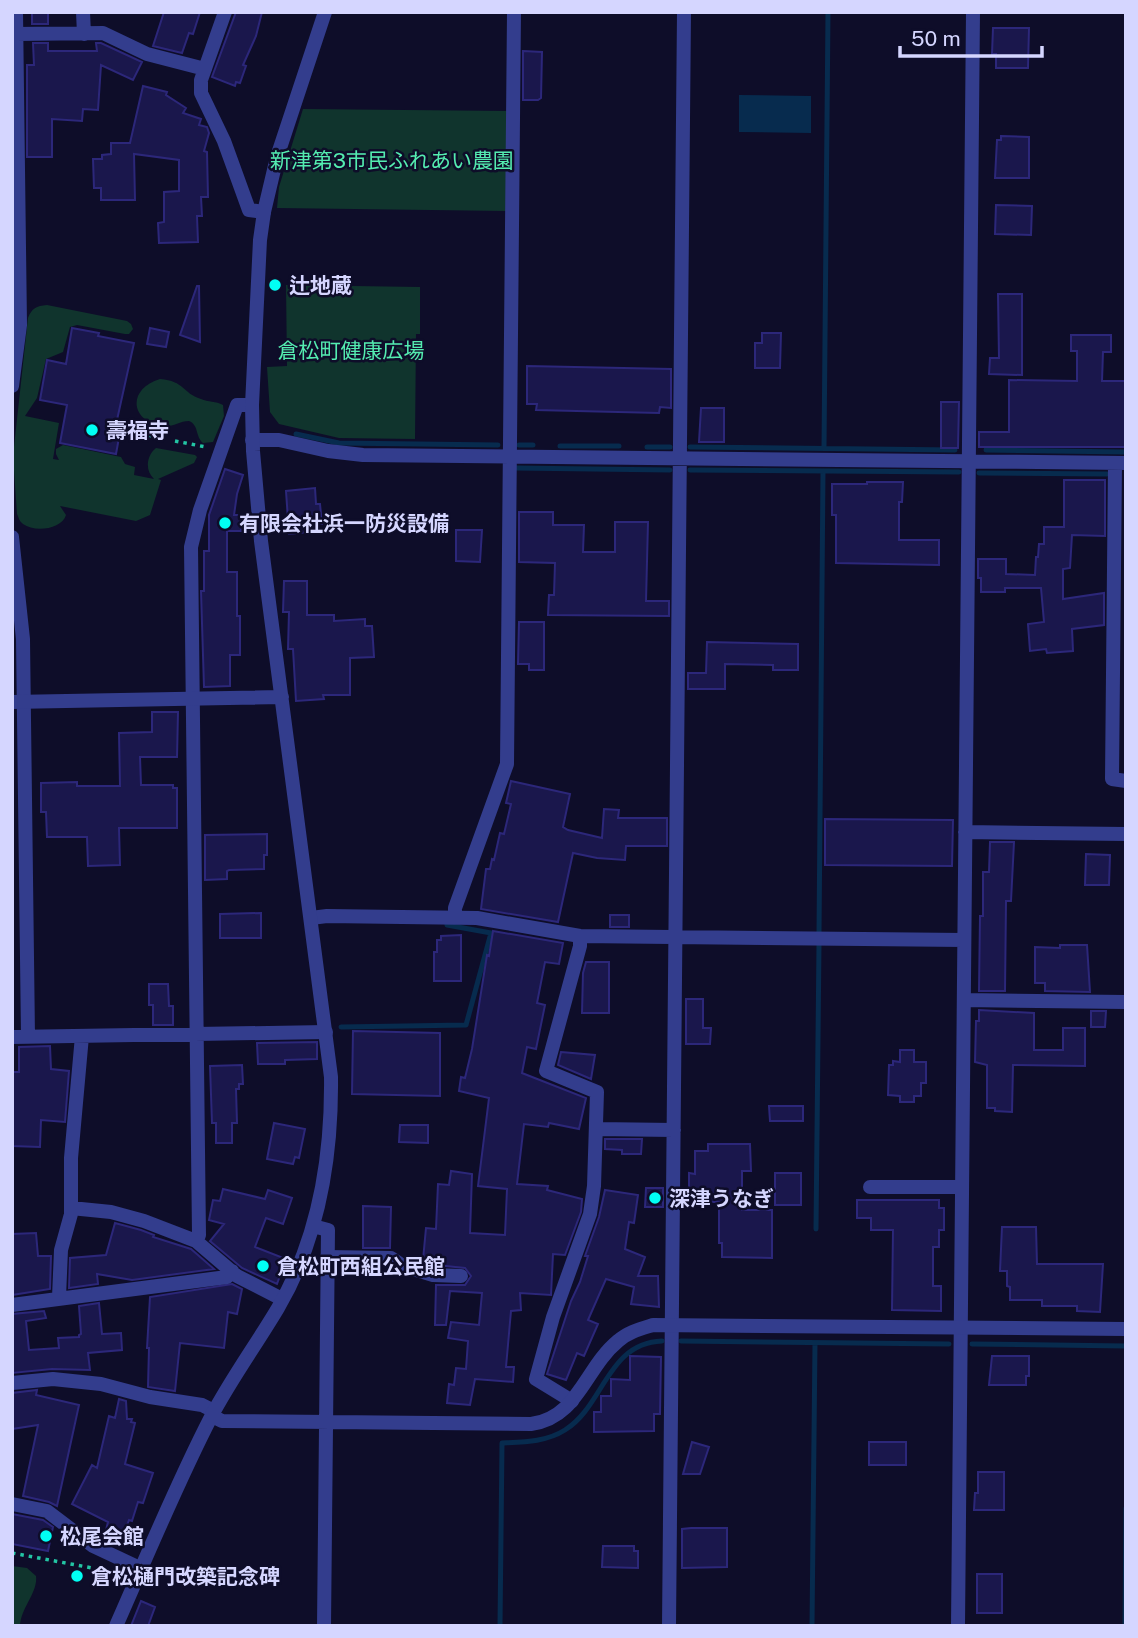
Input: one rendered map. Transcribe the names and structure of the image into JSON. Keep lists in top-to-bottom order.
{
  "parks": ["新津第3市民ふれあい農園", "倉松町健康広場"],
  "places": [
    "辻地蔵",
    "壽福寺",
    "有限会社浜一防災設備",
    "深津うなぎ",
    "倉松町西組公民館",
    "松尾会館",
    "倉松樋門改築記念碑"
  ],
  "scale_bar": "50 m"
}
